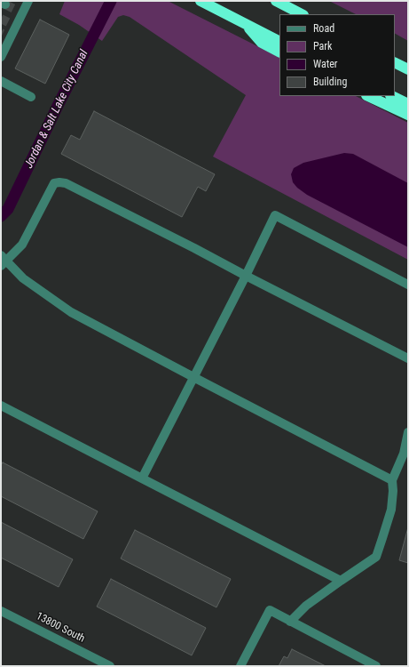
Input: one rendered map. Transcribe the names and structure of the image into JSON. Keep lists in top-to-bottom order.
{
  "streets": {
    "street": ["13800 South"]
  },
  "water": ["Jordan & Salt Lake City Canal"],
  "legend": [
    "Road",
    "Park",
    "Water",
    "Building"
  ]
}
